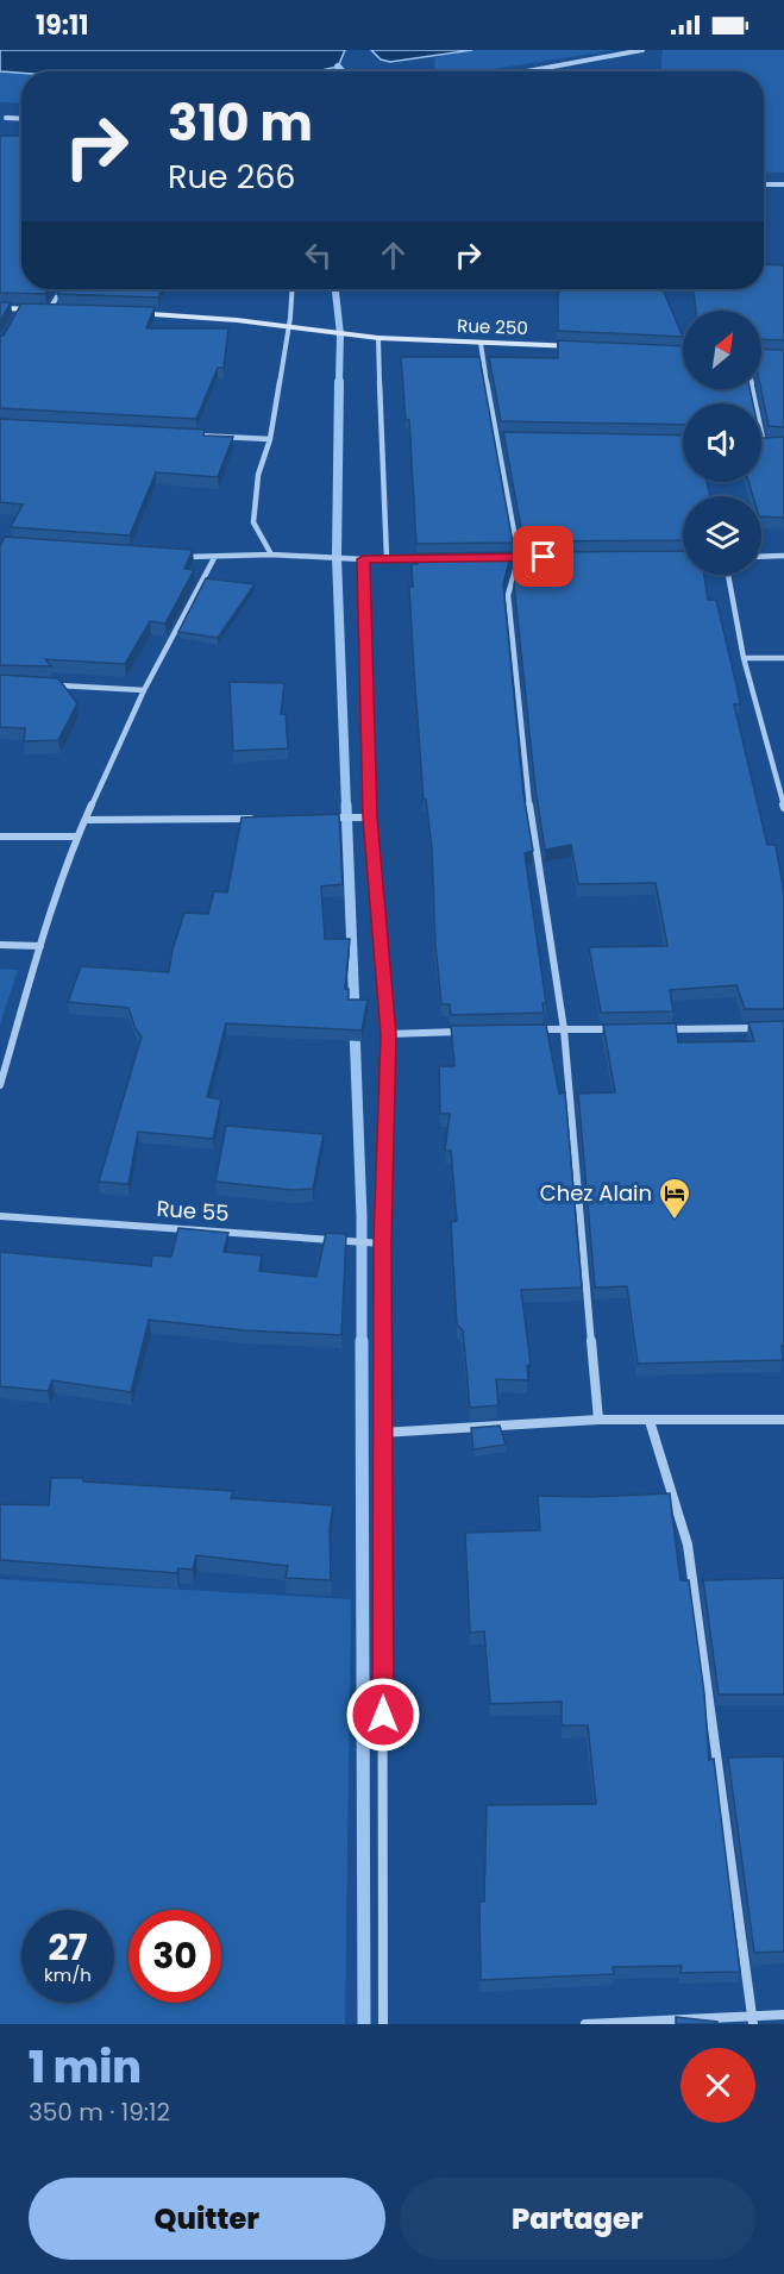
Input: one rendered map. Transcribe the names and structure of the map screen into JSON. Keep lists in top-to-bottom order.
{
  "streets": {
    "street": ["Rue 250", "Rue 55"]
  },
  "places": {
    "hotel": ["Chez Alain"]
  },
  "north": "top right",
  "page": {
    "status": "19:11",
    "turn": ["310 m", "Rue 266"],
    "speed": "27 km/h",
    "limit": "30",
    "heading": ["1 min", "350 m · 19:12"],
    "buttons": ["Quitter", "Partager"]
  }
}
